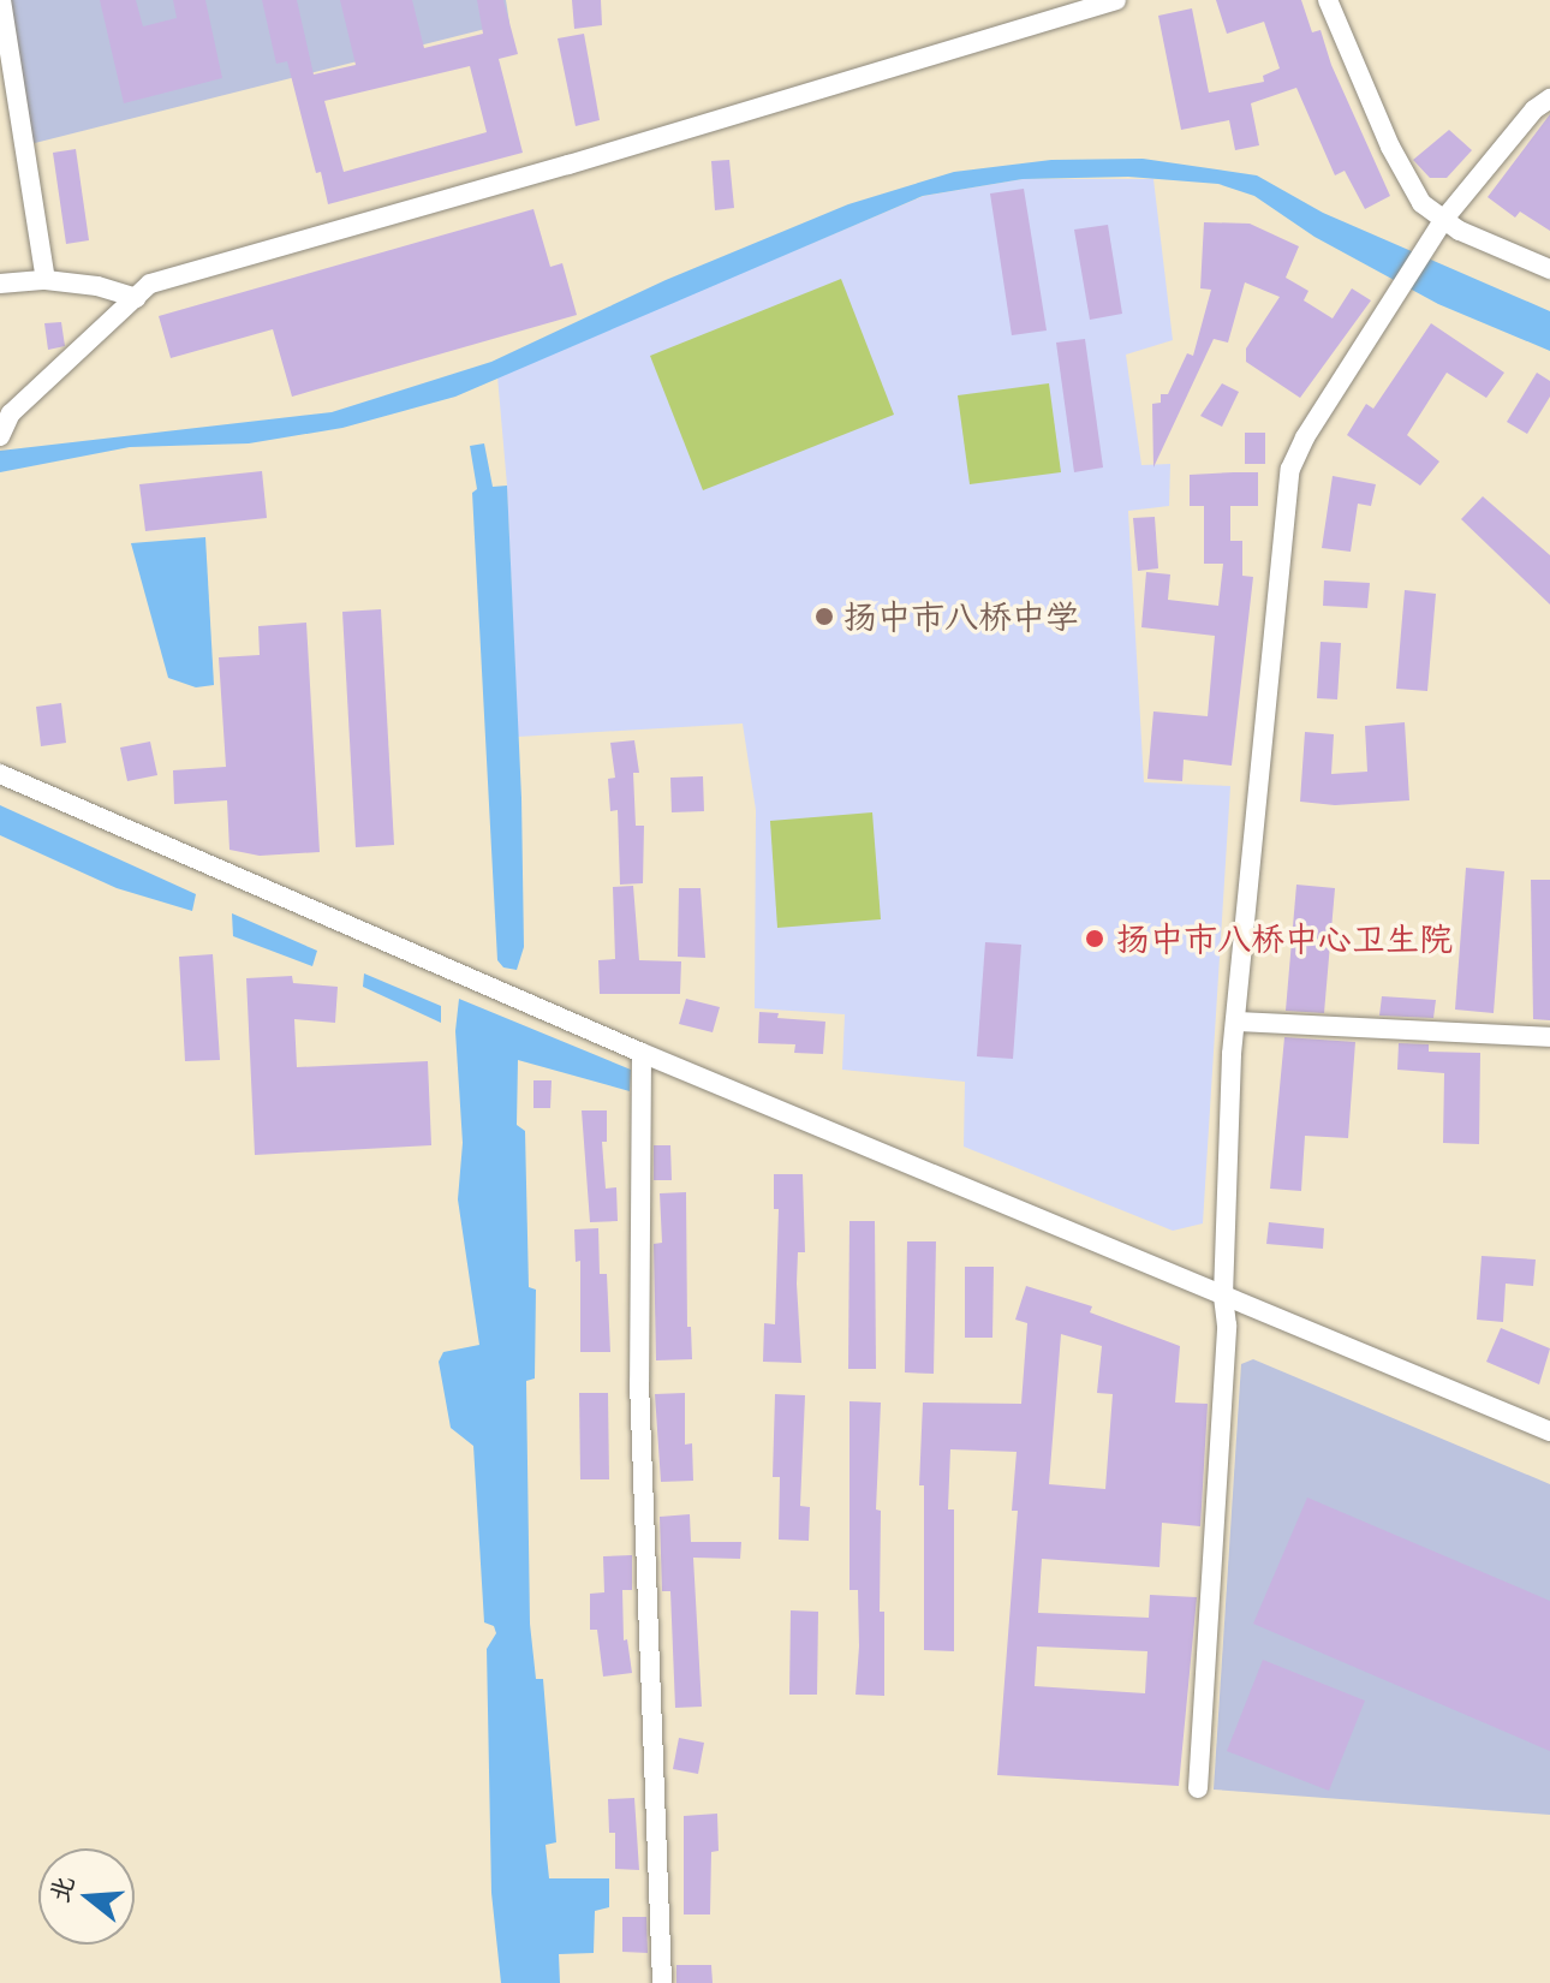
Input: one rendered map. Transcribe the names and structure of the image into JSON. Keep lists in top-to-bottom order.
{
  "places": ["扬中市八桥中学", "扬中市八桥中心卫生院"],
  "north": "left"
}
